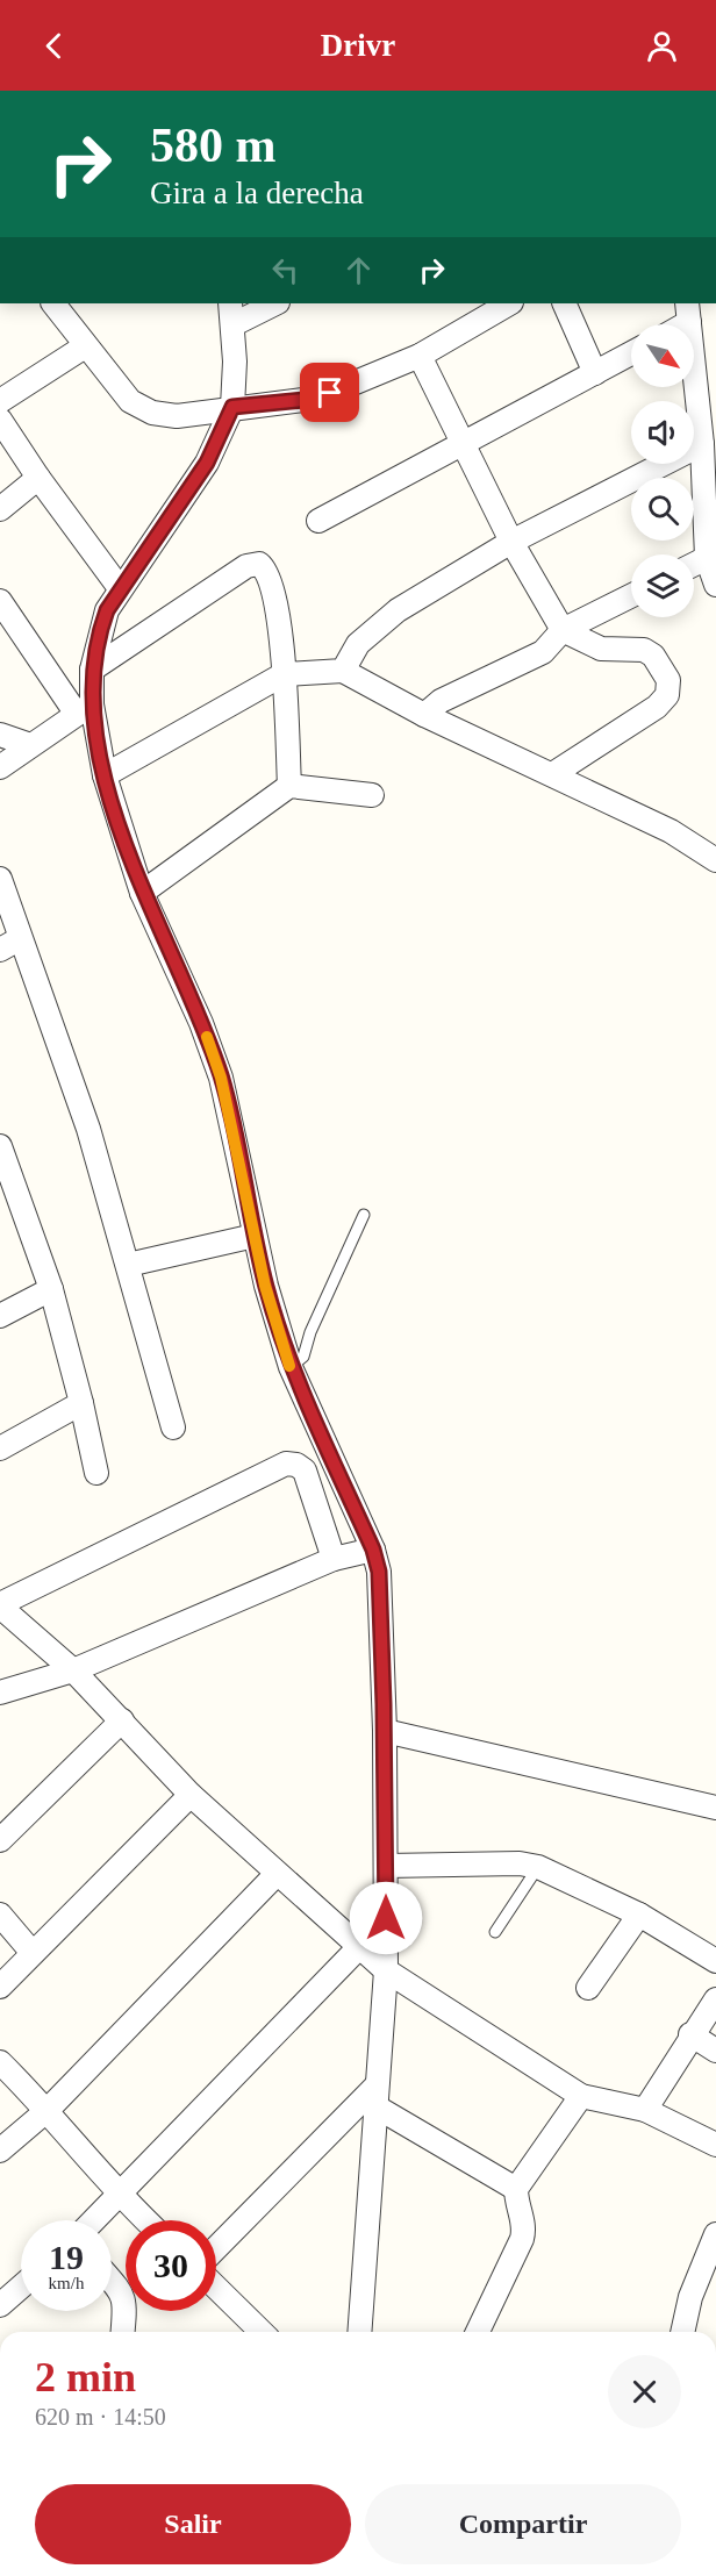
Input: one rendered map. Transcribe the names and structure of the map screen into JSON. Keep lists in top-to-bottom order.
{
  "north": "bottom right",
  "page": {
    "header": "Drivr",
    "turn": ["580 m", "Gira a la derecha"],
    "speed": "19 km/h",
    "limit": "30",
    "heading": ["2 min", "620 m · 14:50"],
    "buttons": ["Salir", "Compartir"]
  }
}
